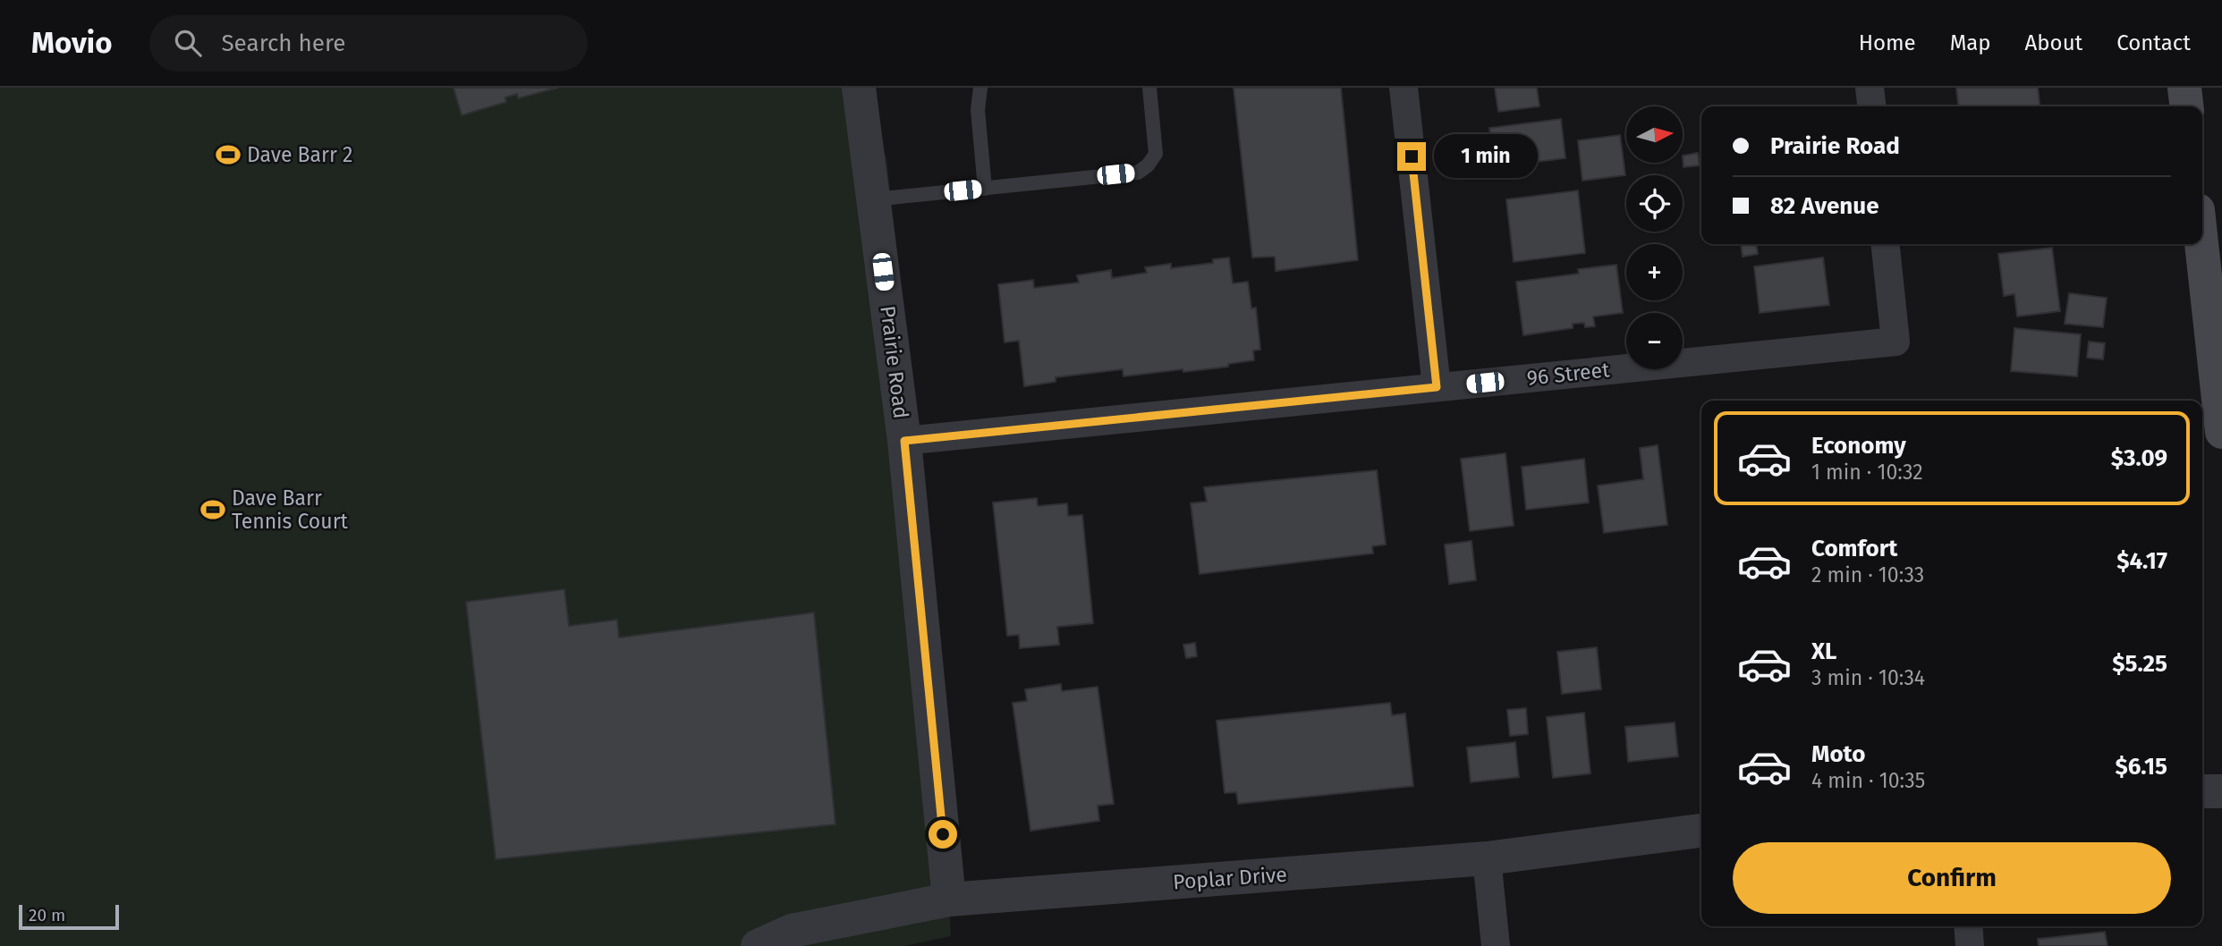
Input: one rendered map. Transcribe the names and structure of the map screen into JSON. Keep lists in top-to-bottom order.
{
  "streets": {
    "street": ["Prairie Road", "96 Street", "Poplar Drive"]
  },
  "crossings": [
    ["Prairie Road", "96 Street"],
    ["Prairie Road", "Poplar Drive"]
  ],
  "places": {
    "sports": ["Dave Barr 2", "Dave Barr Tennis Court"]
  },
  "scale_bar": "20 m",
  "north": "right",
  "page": {
    "header": "Movio",
    "search": "Search here",
    "nav": [
      "Home",
      "Map",
      "About",
      "Contact"
    ],
    "map_buttons": ["+", "−"],
    "banner": ["Prairie Road", "82 Avenue"],
    "bubble": "1 min",
    "list": [
      {
        "name": "Economy",
        "note": "1 min · 10:32",
        "value": "$3.09"
      },
      {
        "name": "Comfort",
        "note": "2 min · 10:33",
        "value": "$4.17"
      },
      {
        "name": "XL",
        "note": "3 min · 10:34",
        "value": "$5.25"
      },
      {
        "name": "Moto",
        "note": "4 min · 10:35",
        "value": "$6.15"
      }
    ],
    "buttons": "Confirm",
    "scale": "20 m"
  }
}
